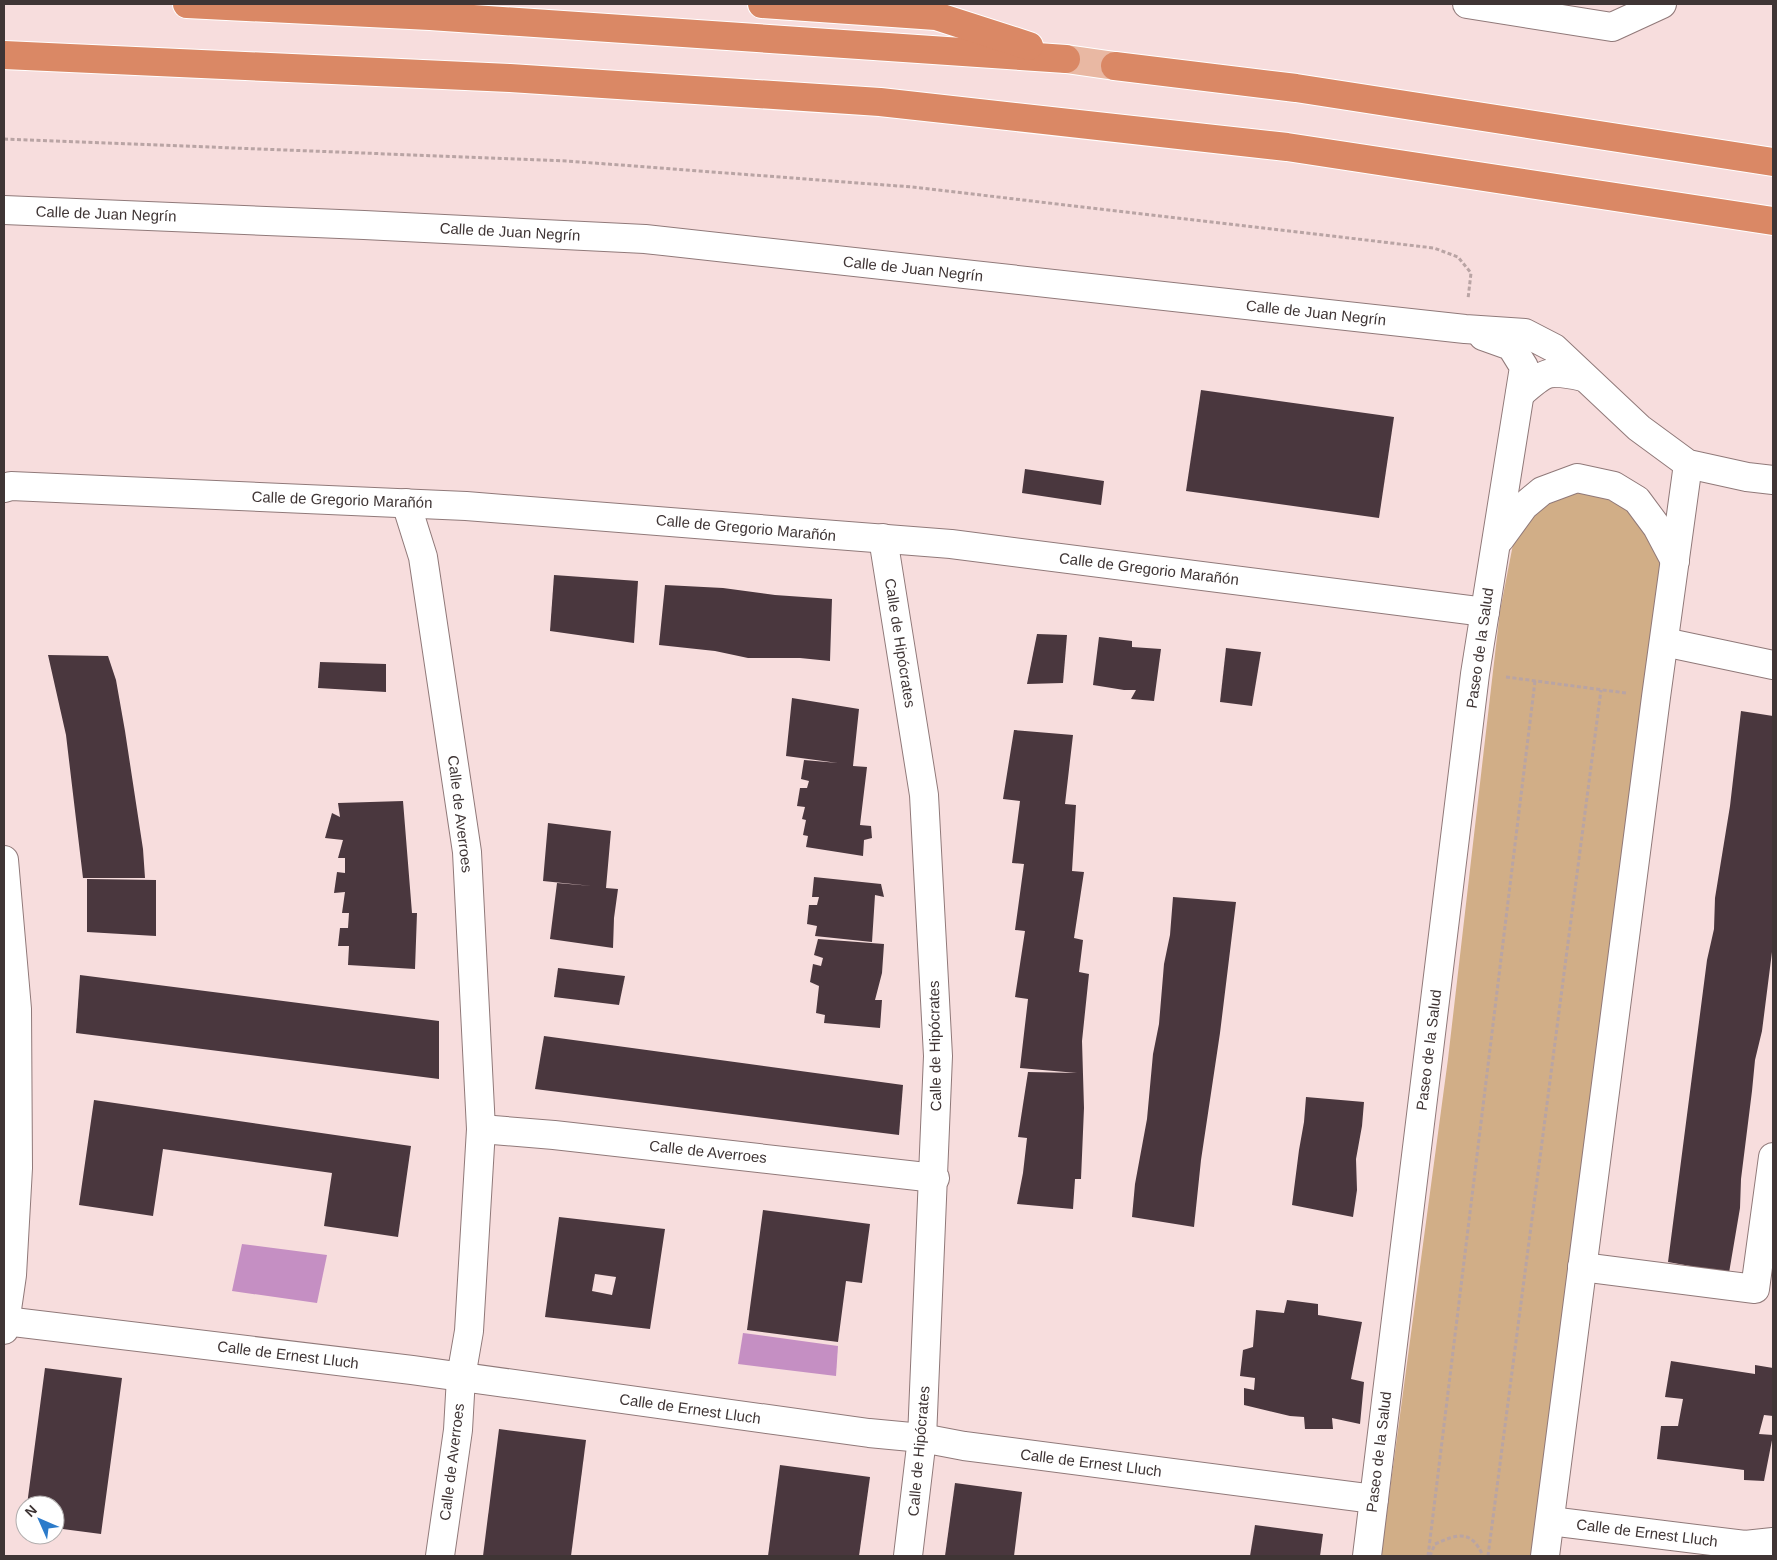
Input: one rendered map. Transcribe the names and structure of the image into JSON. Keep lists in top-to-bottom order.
{
  "streets": {
    "street": [
      "Calle de Juan Negrín",
      "Calle de Gregorio Marañón",
      "Calle de Hipócrates",
      "Paseo de la Salud",
      "Calle de Averroes",
      "Calle de Ernest Lluch"
    ]
  },
  "crossings": [
    ["Calle de Juan Negrín", "Paseo de la Salud"],
    ["Calle de Gregorio Marañón", "Calle de Hipócrates"],
    ["Calle de Gregorio Marañón", "Paseo de la Salud"],
    ["Calle de Gregorio Marañón", "Calle de Averroes"],
    ["Calle de Hipócrates", "Calle de Averroes"],
    ["Calle de Hipócrates", "Calle de Ernest Lluch"],
    ["Paseo de la Salud", "Calle de Ernest Lluch"],
    ["Calle de Averroes", "Calle de Ernest Lluch"]
  ],
  "north": "top left"
}
